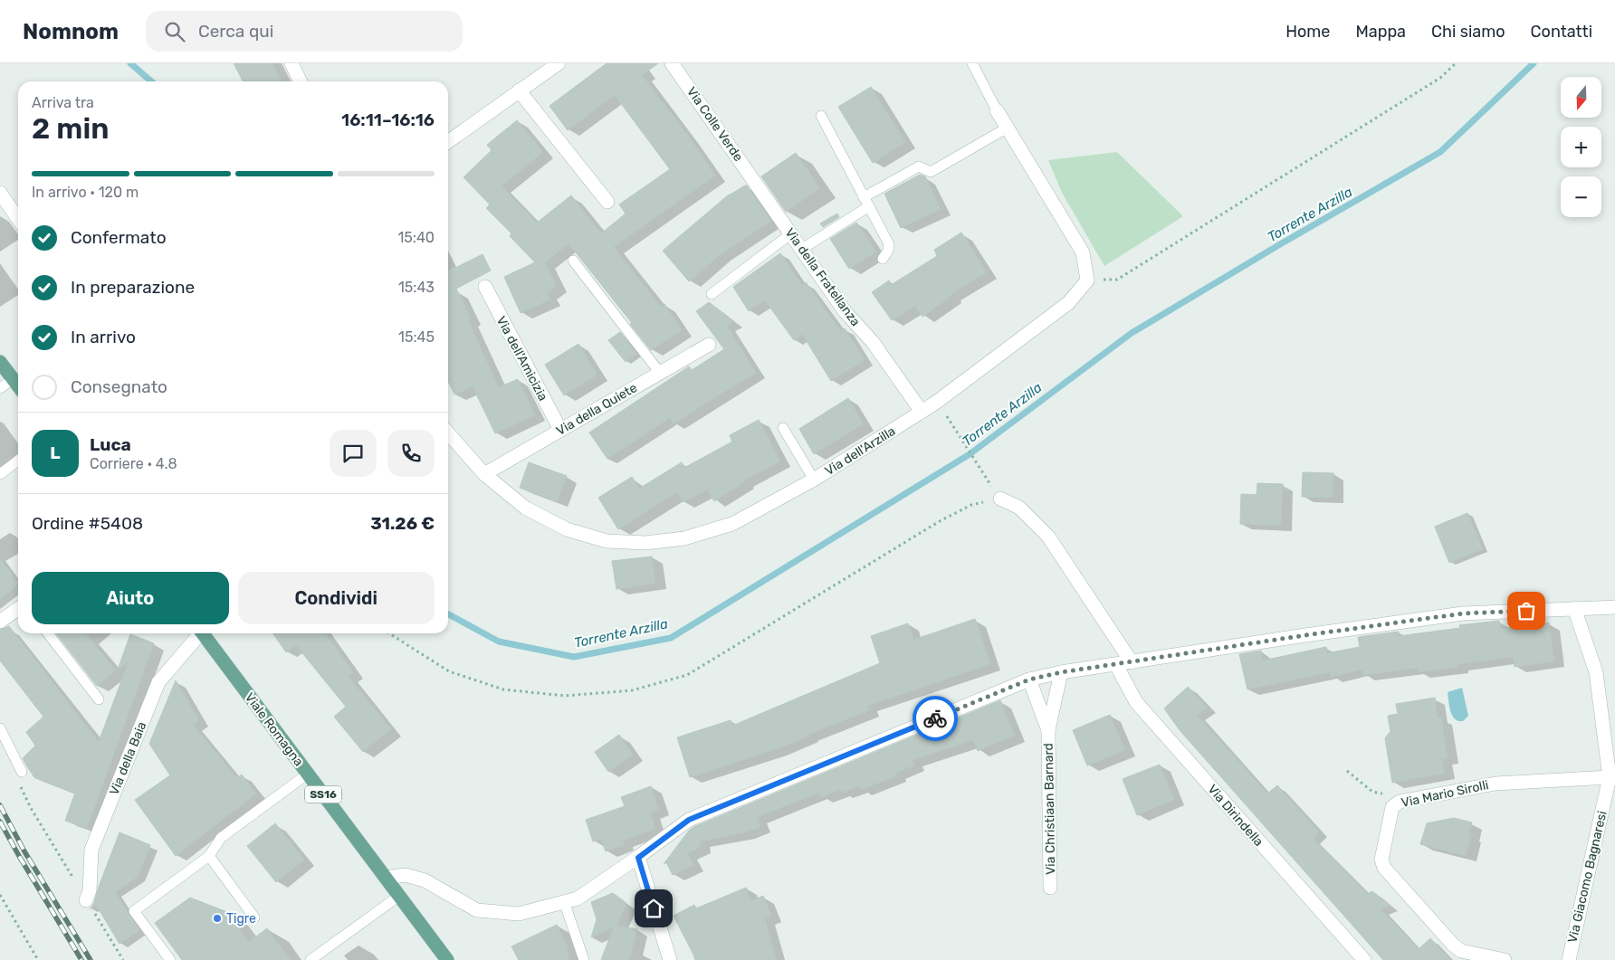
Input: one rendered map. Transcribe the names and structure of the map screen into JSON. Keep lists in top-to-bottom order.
{
  "streets": {
    "main road": ["Viale Romagna", "SS16"],
    "street": [
      "Via Colle Verde",
      "Via della Fratellanza",
      "Via dell'Amicizia",
      "Via della Quiete",
      "Via dell'Arzilla",
      "Via della Baia",
      "Via Mario Sirolli",
      "Via Christiaan Barnard",
      "Via Dirindella",
      "Via Giacomo Bagnaresi"
    ]
  },
  "crossings": [
    ["Via Colle Verde", "Via della Fratellanza"],
    ["Via della Fratellanza", "Via dell'Arzilla"],
    ["Via dell'Amicizia", "Via della Quiete"],
    ["Via della Quiete", "Via dell'Arzilla"],
    ["Via Mario Sirolli", "Via Giacomo Bagnaresi"]
  ],
  "water": ["Torrente Arzilla"],
  "places": ["Tigre"],
  "north": "bottom",
  "page": {
    "header": "Nomnom",
    "search": "Cerca qui",
    "nav": [
      "Home",
      "Mappa",
      "Chi siamo",
      "Contatti"
    ],
    "map_buttons": ["+", "−"],
    "heading": ["2 min", "Arriva tra", "16:11–16:16"],
    "panel": [
      "Luca",
      "Corriere · 4.8",
      "Ordine #5408",
      "31.26 €"
    ],
    "bar": "In arrivo · 120 m",
    "list": [
      ["Confermato", "15:40"],
      ["In preparazione", "15:43"],
      ["In arrivo", "15:45"],
      "Consegnato"
    ],
    "round": "L",
    "buttons": ["Aiuto", "Condividi"]
  }
}
